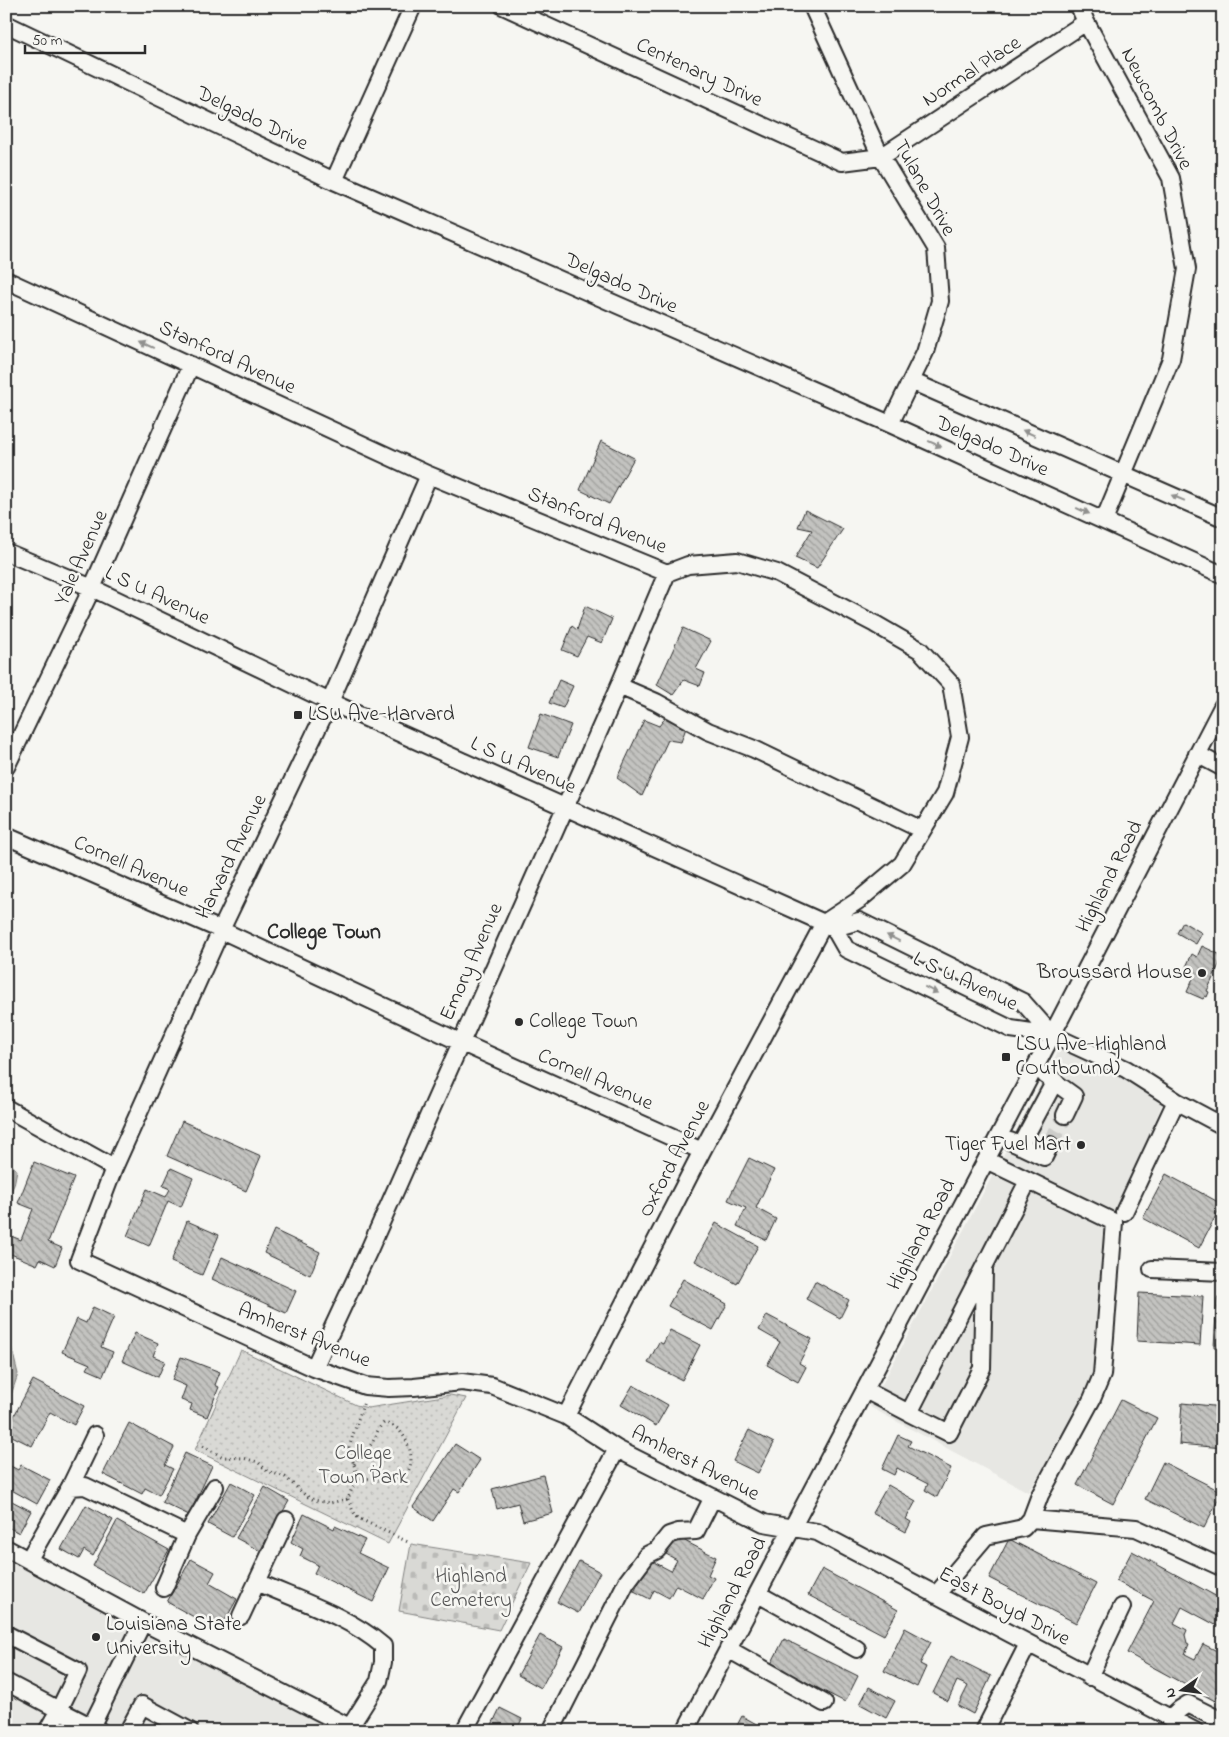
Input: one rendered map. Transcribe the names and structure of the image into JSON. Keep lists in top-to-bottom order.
{
  "streets": {
    "street": [
      "Normal Place",
      "Centenary Drive",
      "Newcomb Drive",
      "Delgado Drive",
      "Tulane Drive",
      "Stanford Avenue",
      "Yale Avenue",
      "L S U Avenue",
      "Harvard Avenue",
      "Cornell Avenue",
      "Highland Road",
      "Emory Avenue",
      "Oxford Avenue",
      "Amherst Avenue",
      "East Boyd Drive"
    ]
  },
  "crossings": [
    ["Normal Place", "Centenary Drive"],
    ["Normal Place", "Newcomb Drive"],
    ["Normal Place", "Tulane Drive"],
    ["Centenary Drive", "Tulane Drive"],
    ["Newcomb Drive", "Delgado Drive"],
    ["Delgado Drive", "Tulane Drive"],
    ["Stanford Avenue", "Yale Avenue"],
    ["Stanford Avenue", "L S U Avenue"],
    ["Stanford Avenue", "Harvard Avenue"],
    ["Stanford Avenue", "Emory Avenue"],
    ["Stanford Avenue", "Oxford Avenue"],
    ["Yale Avenue", "L S U Avenue"],
    ["L S U Avenue", "Harvard Avenue"],
    ["L S U Avenue", "Highland Road"],
    ["L S U Avenue", "Emory Avenue"],
    ["L S U Avenue", "Oxford Avenue"],
    ["Harvard Avenue", "Cornell Avenue"],
    ["Harvard Avenue", "Amherst Avenue"],
    ["Cornell Avenue", "Emory Avenue"],
    ["Cornell Avenue", "Oxford Avenue"],
    ["Highland Road", "Amherst Avenue"],
    ["Highland Road", "East Boyd Drive"],
    ["Emory Avenue", "Amherst Avenue"],
    ["Oxford Avenue", "Amherst Avenue"],
    ["Amherst Avenue", "East Boyd Drive"]
  ],
  "districts": ["College Town"],
  "parks": ["College Town Park", "Highland Cemetery"],
  "places": {
    "transit": ["LSU Ave-Harvard", "LSU Ave-Highland (Outbound)"],
    "other": [
      "Broussard House",
      "College Town",
      "Tiger Fuel Mart",
      "Louisiana State University"
    ]
  },
  "scale_bar": "50 m",
  "north": "left"
}
